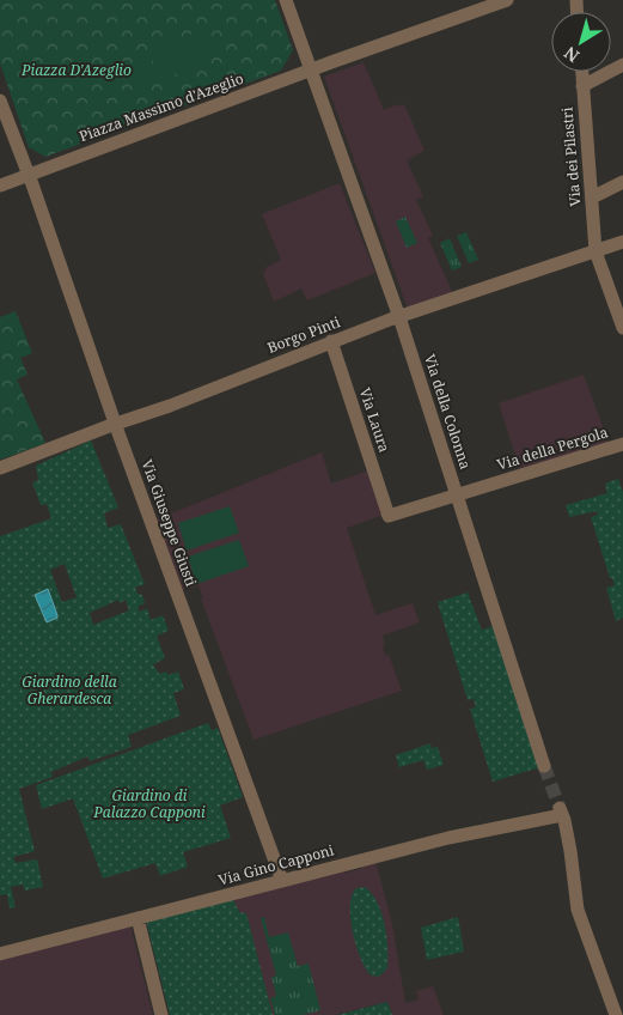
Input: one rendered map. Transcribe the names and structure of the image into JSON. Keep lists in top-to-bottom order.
{
  "streets": {
    "street": [
      "Piazza Massimo d'Azeglio",
      "Via dei Pilastri",
      "Borgo Pinti",
      "Via della Colonna",
      "Via Laura",
      "Via della Pergola",
      "Via Giuseppe Giusti",
      "Via Gino Capponi"
    ]
  },
  "crossings": [
    ["Piazza Massimo d'Azeglio", "Via della Colonna"],
    ["Piazza Massimo d'Azeglio", "Via Giuseppe Giusti"],
    ["Via dei Pilastri", "Borgo Pinti"],
    ["Borgo Pinti", "Via della Colonna"],
    ["Borgo Pinti", "Via Laura"],
    ["Borgo Pinti", "Via Giuseppe Giusti"],
    ["Via della Colonna", "Via della Pergola"],
    ["Via Laura", "Via della Pergola"],
    ["Via Giuseppe Giusti", "Via Gino Capponi"]
  ],
  "parks": ["Piazza D'Azeglio", "Giardino della Gherardesca", "Giardino di Palazzo Capponi"],
  "north": "bottom left"
}
